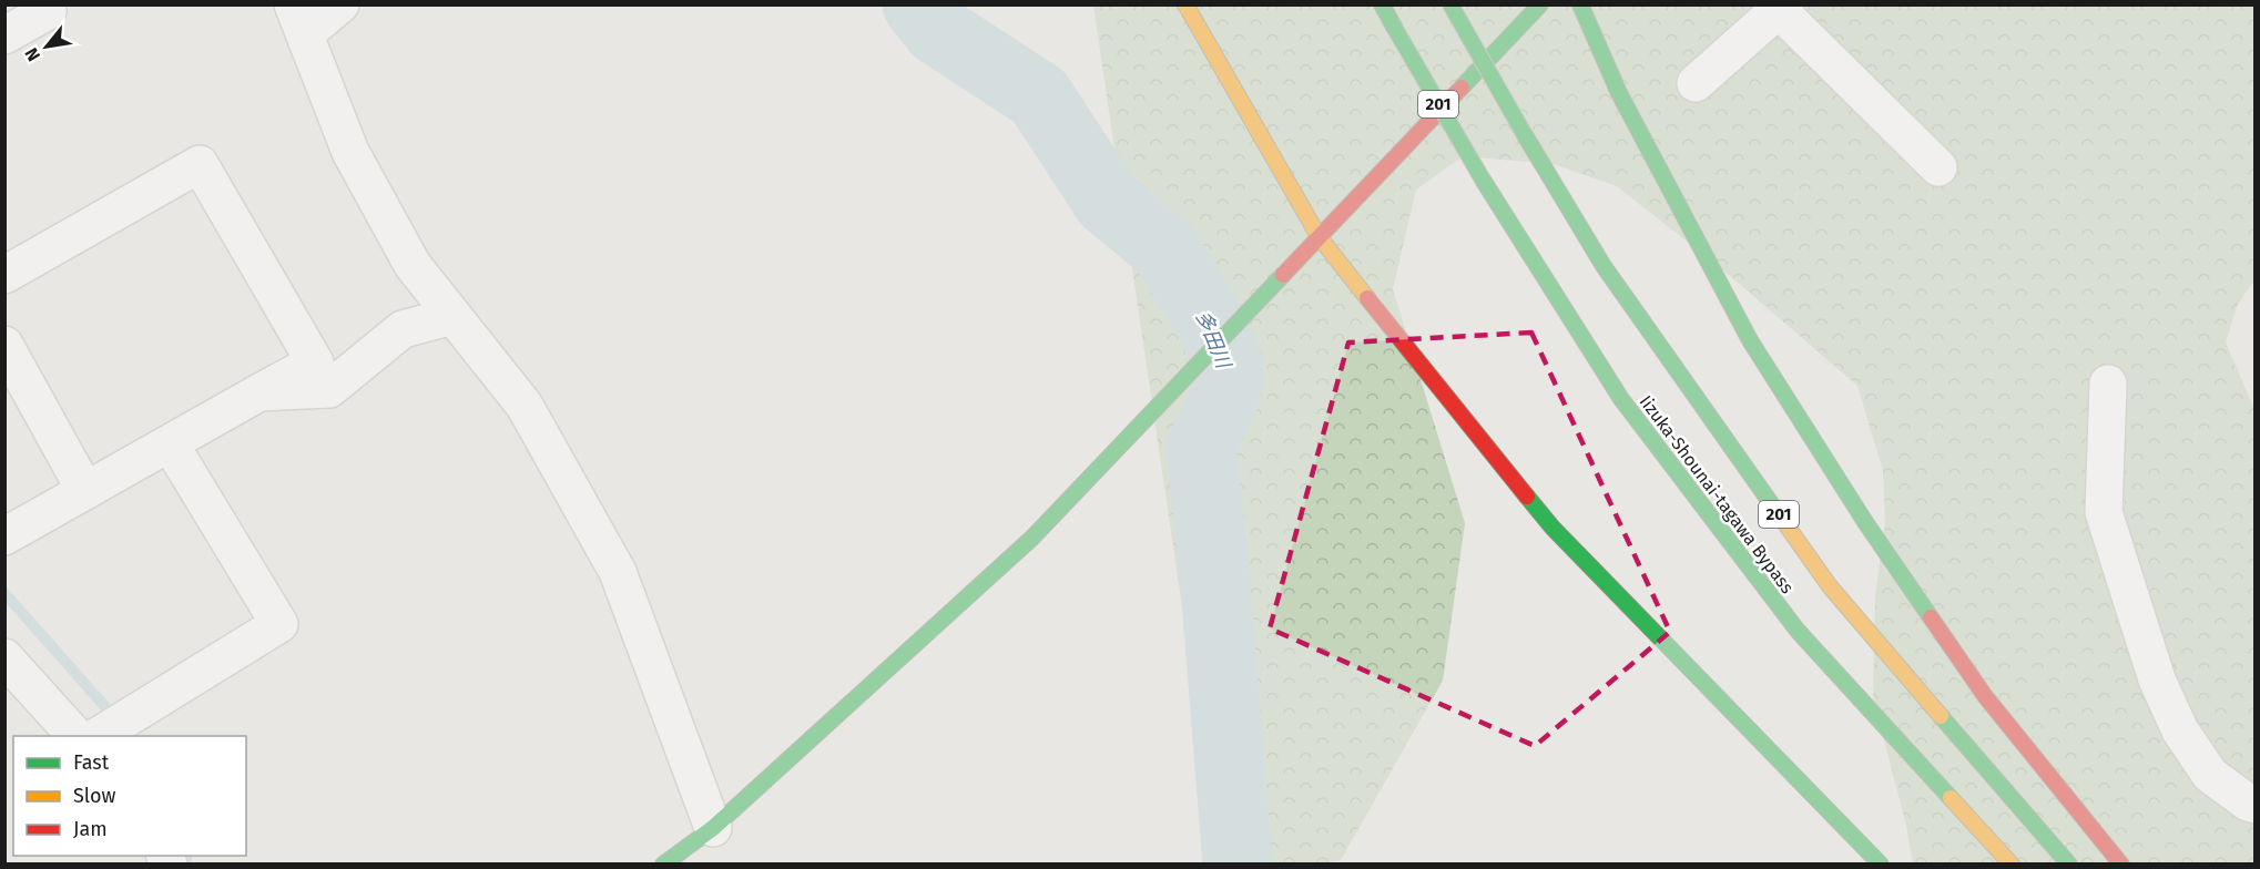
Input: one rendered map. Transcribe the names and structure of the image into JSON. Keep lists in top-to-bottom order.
{
  "streets": {
    "main road": ["201", "Iizuka-Shounai-tagawa Bypass"]
  },
  "water": ["多田川"],
  "legend": ["Fast", "Slow", "Jam"],
  "north": "bottom left"
}
